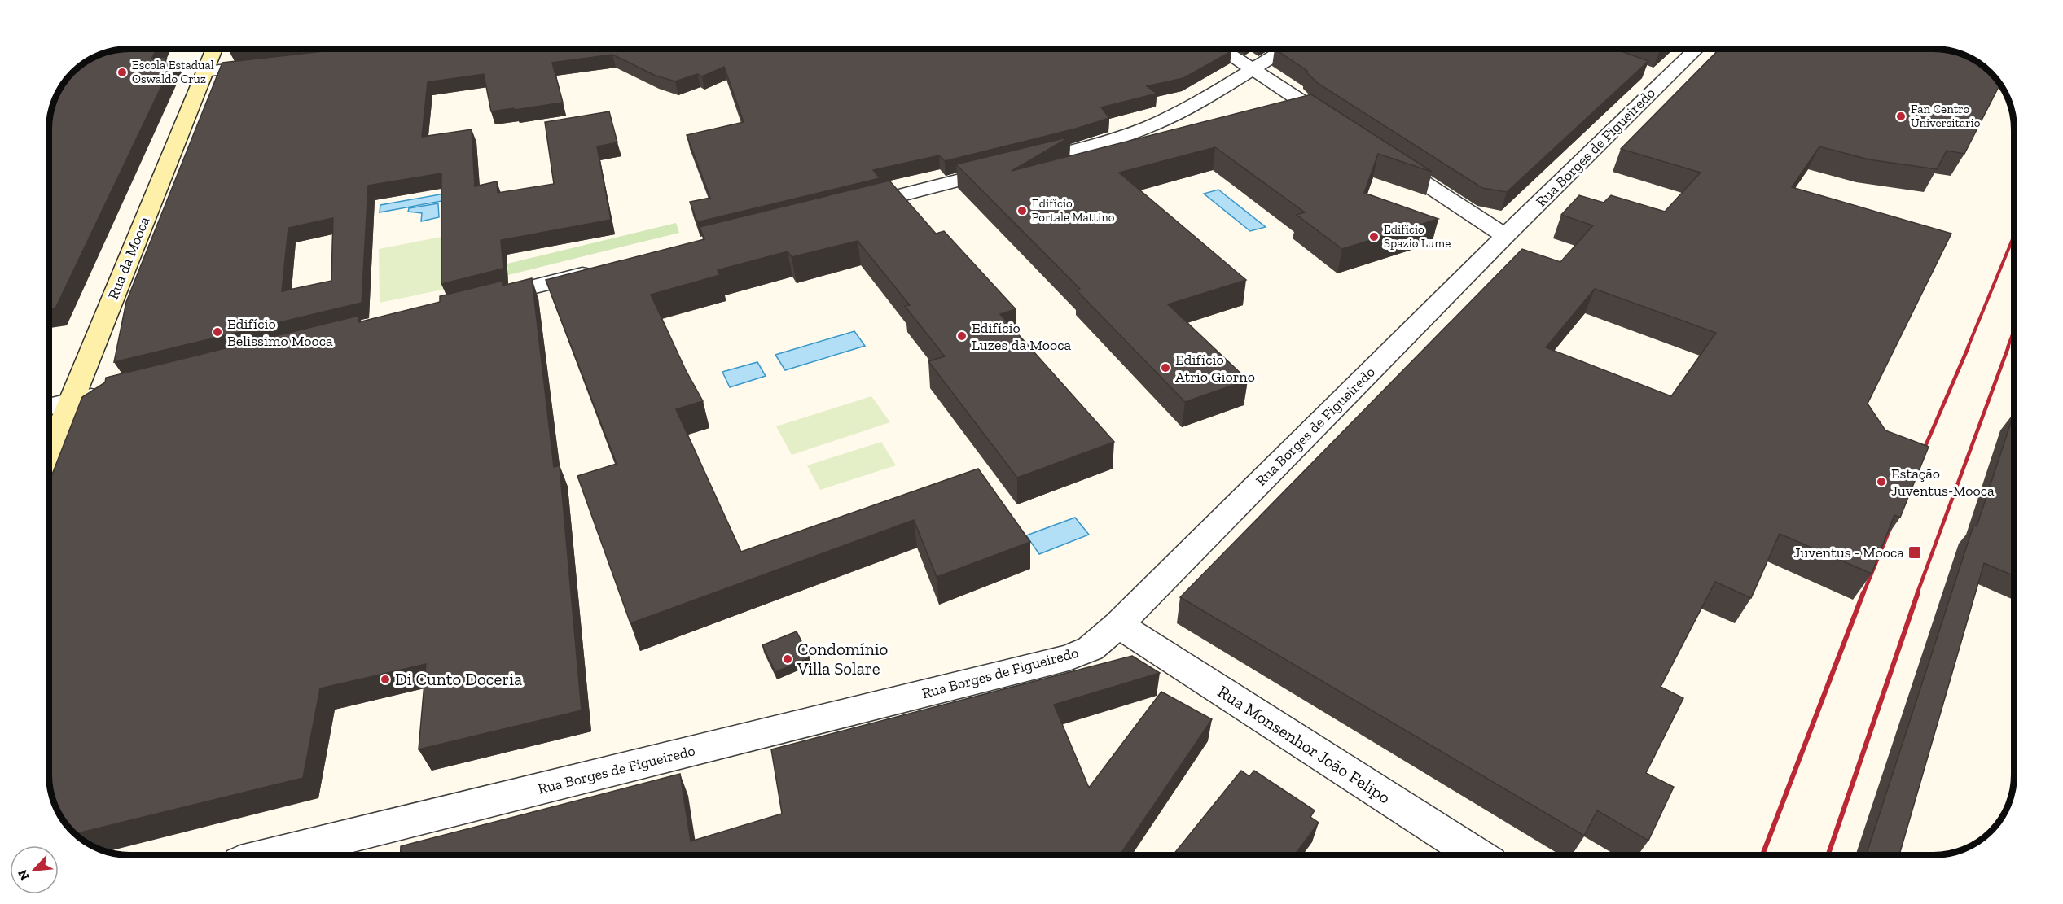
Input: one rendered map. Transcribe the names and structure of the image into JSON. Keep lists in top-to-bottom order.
{
  "streets": {
    "main road": ["Rua da Mooca"],
    "street": ["Rua Borges de Figueiredo", "Rua Monsenhor João Felipo"]
  },
  "crossings": [
    ["Rua Borges de Figueiredo", "Rua Monsenhor João Felipo"]
  ],
  "places": {
    "other": [
      "Escola Estadual Oswaldo Cruz",
      "Fan Centro Universitario",
      "Edifício Portale Mattino",
      "Edifício Spazio Lume",
      "Edifício Belissimo Mooca",
      "Edifício Luzes da Mooca",
      "Edifício Atrio Giorno",
      "Estação Juventus-Mooca",
      "Condomínio Villa Solare",
      "Di Cunto Doceria"
    ],
    "transit": ["Juventus - Mooca"]
  },
  "north": "bottom left"
}
